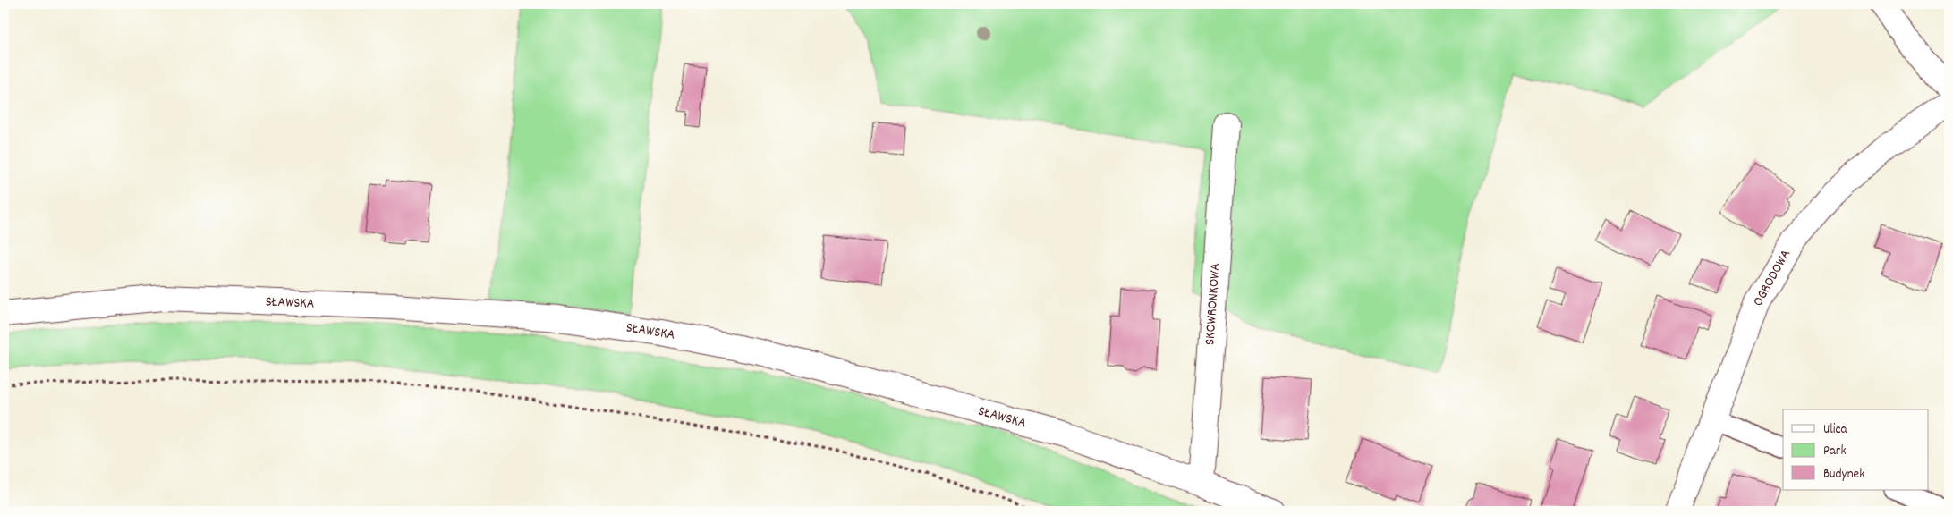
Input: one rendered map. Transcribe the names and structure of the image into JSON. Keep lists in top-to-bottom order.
{
  "streets": {
    "street": ["OGRODOWA", "SŁAWSKA", "SKOWRONKOWA"]
  },
  "crossings": [
    ["SŁAWSKA", "SKOWRONKOWA"]
  ],
  "legend": ["Ulica", "Park", "Budynek"]
}
